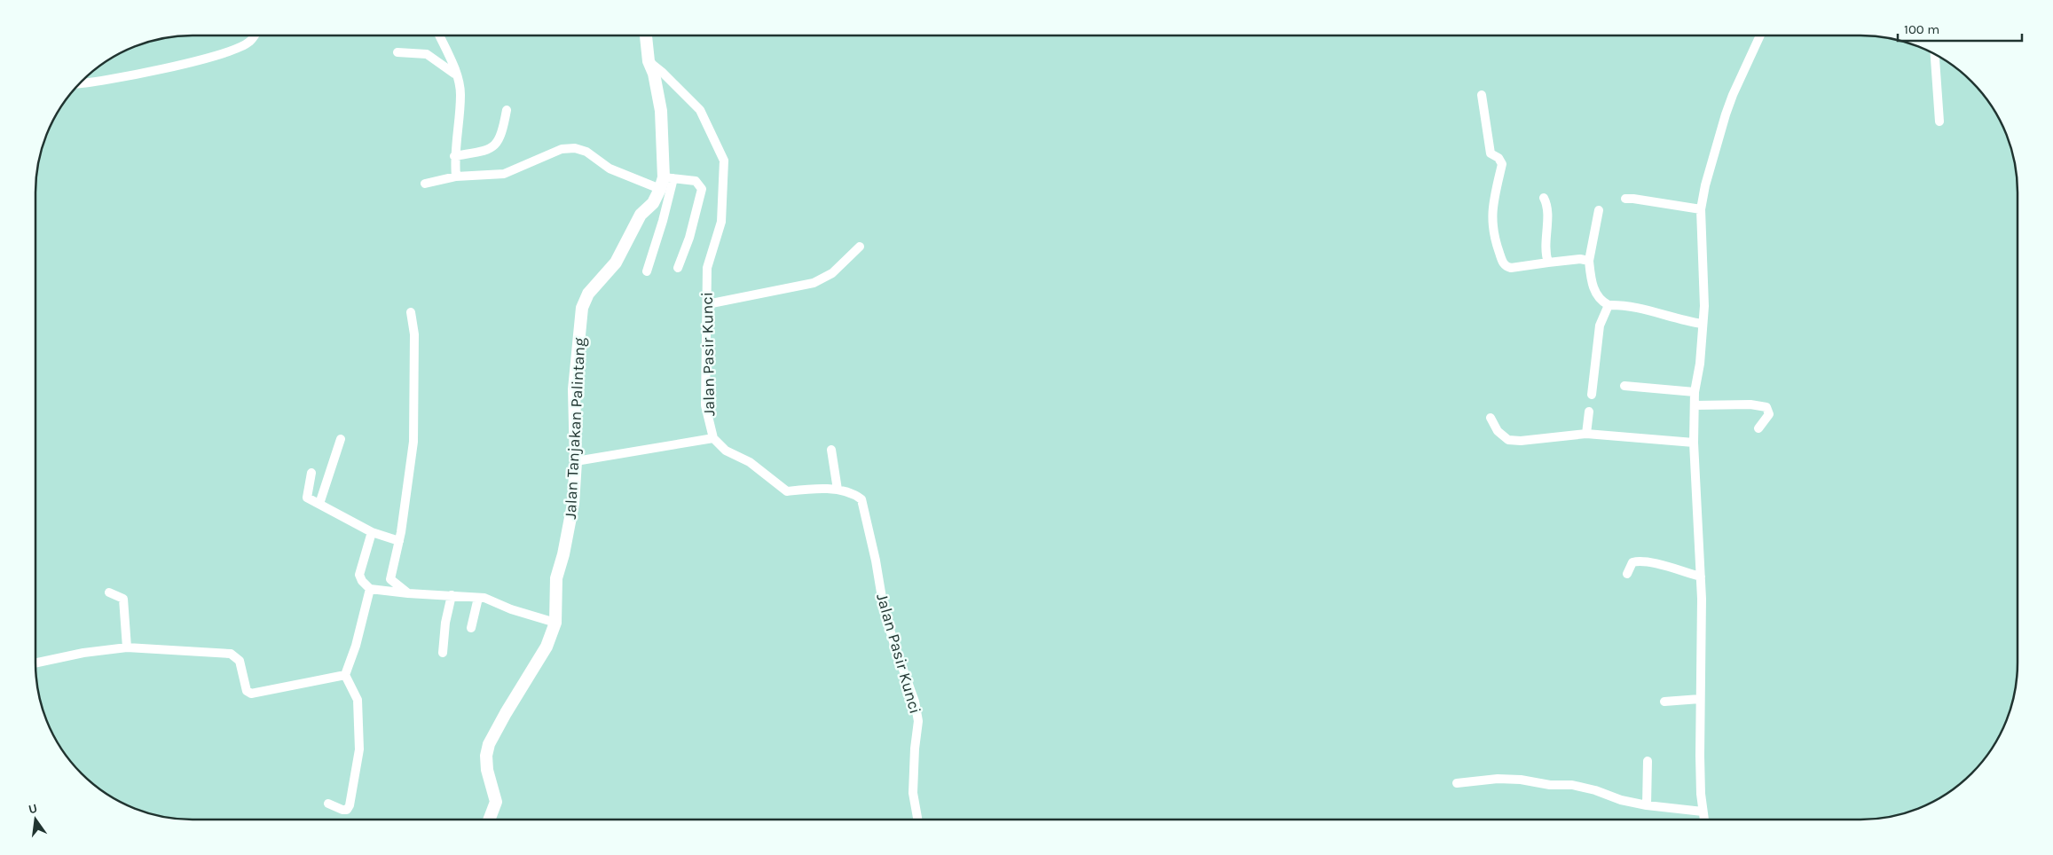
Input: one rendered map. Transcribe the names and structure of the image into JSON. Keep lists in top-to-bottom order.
{
  "streets": {
    "street": ["Jalan Pasir Kunci", "Jalan Tanjakan Palintang"]
  },
  "scale_bar": "100 m",
  "north": "top"
}
